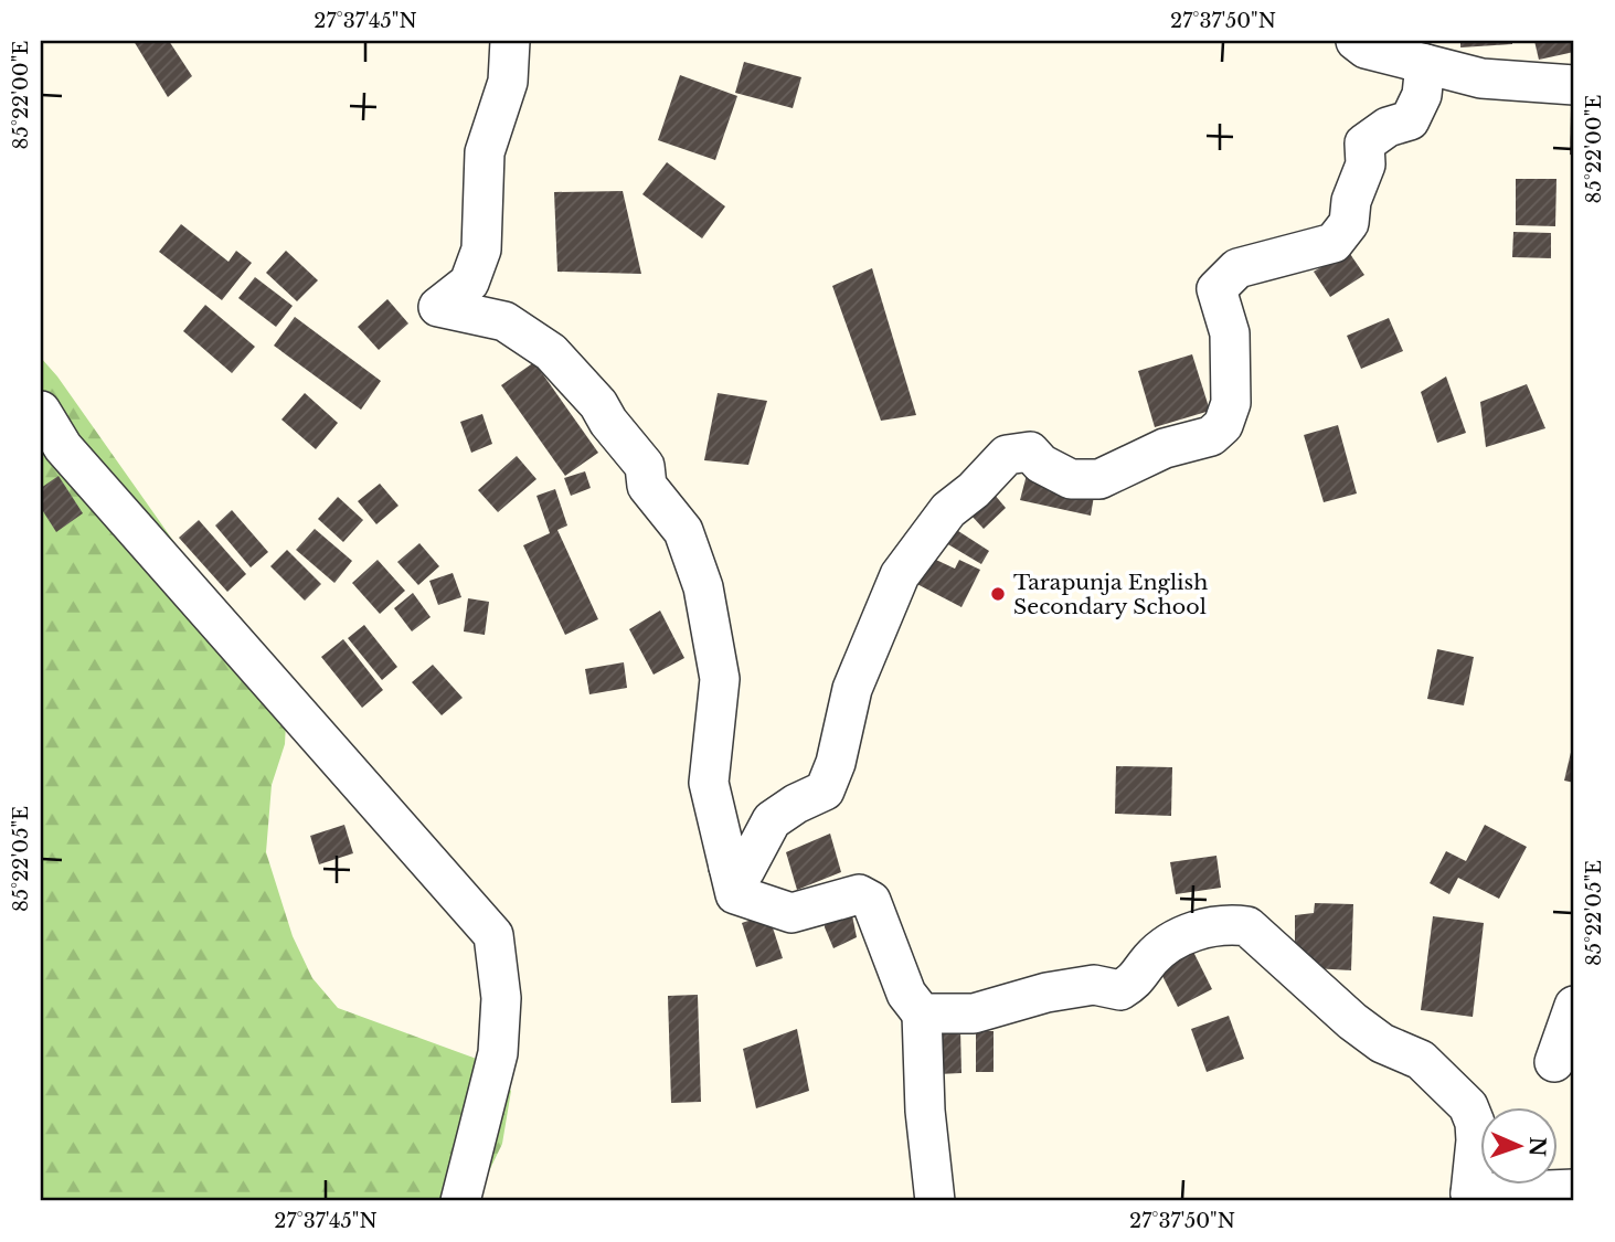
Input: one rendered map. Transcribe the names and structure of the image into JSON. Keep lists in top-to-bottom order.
{
  "places": ["Tarapunja English Secondary School"],
  "north": "right",
  "coordinates": [
    "27°37'45\"N",
    "27°37'50\"N",
    "85°22'00\"E",
    "85°22'05\"E"
  ]
}
